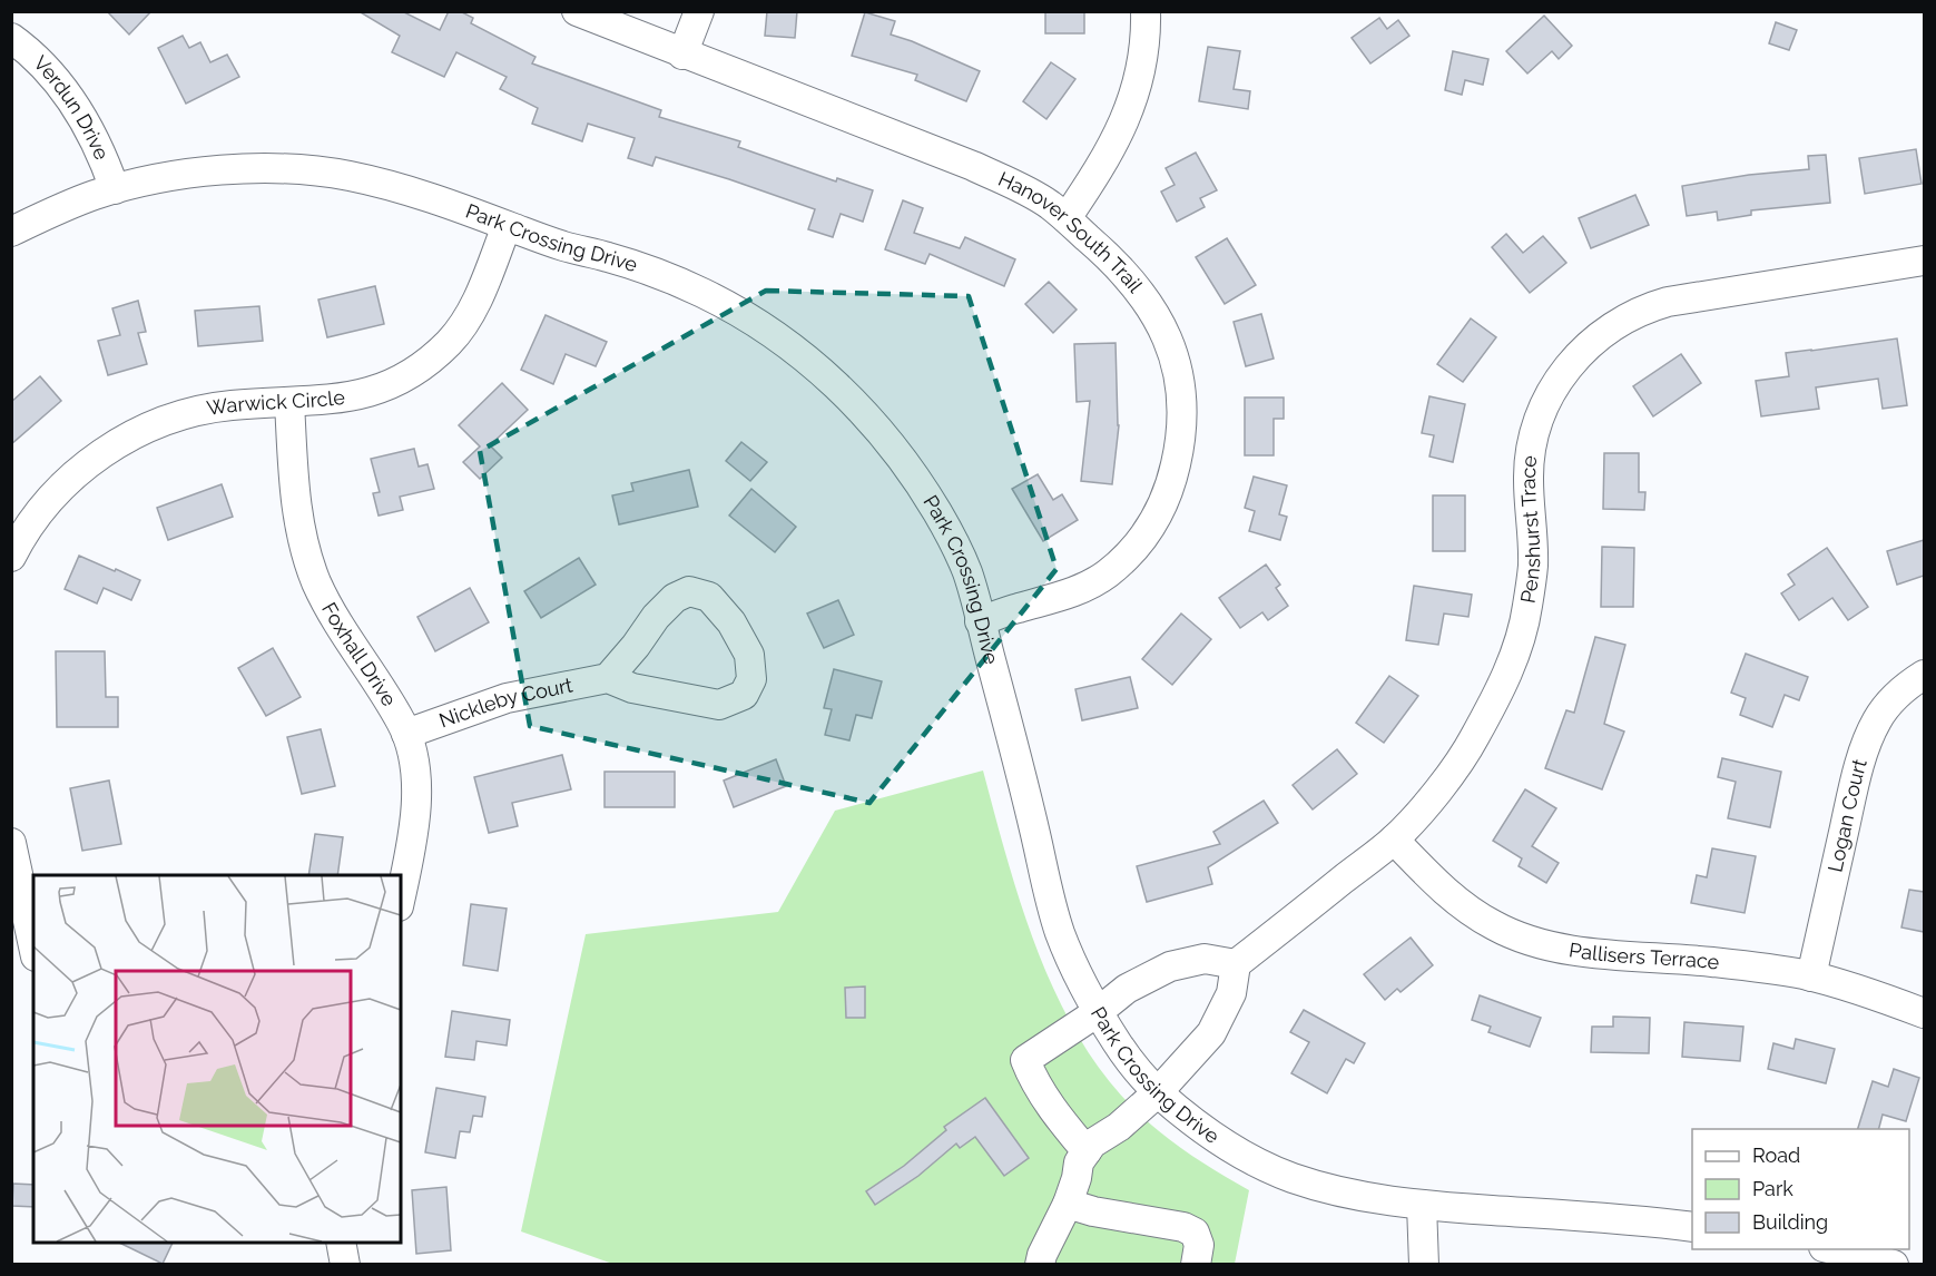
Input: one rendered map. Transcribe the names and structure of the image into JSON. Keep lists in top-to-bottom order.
{
  "streets": {
    "street": [
      "Verdun Drive",
      "Hanover South Trail",
      "Park Crossing Drive",
      "Warwick Circle",
      "Penshurst Trace",
      "Foxhall Drive",
      "Nickleby Court",
      "Logan Court",
      "Pallisers Terrace"
    ]
  },
  "crossings": [
    ["Verdun Drive", "Park Crossing Drive"],
    ["Hanover South Trail", "Park Crossing Drive"],
    ["Park Crossing Drive", "Warwick Circle"],
    ["Warwick Circle", "Foxhall Drive"],
    ["Penshurst Trace", "Pallisers Terrace"],
    ["Foxhall Drive", "Nickleby Court"],
    ["Logan Court", "Pallisers Terrace"]
  ],
  "legend": ["Road", "Park", "Building"]
}
